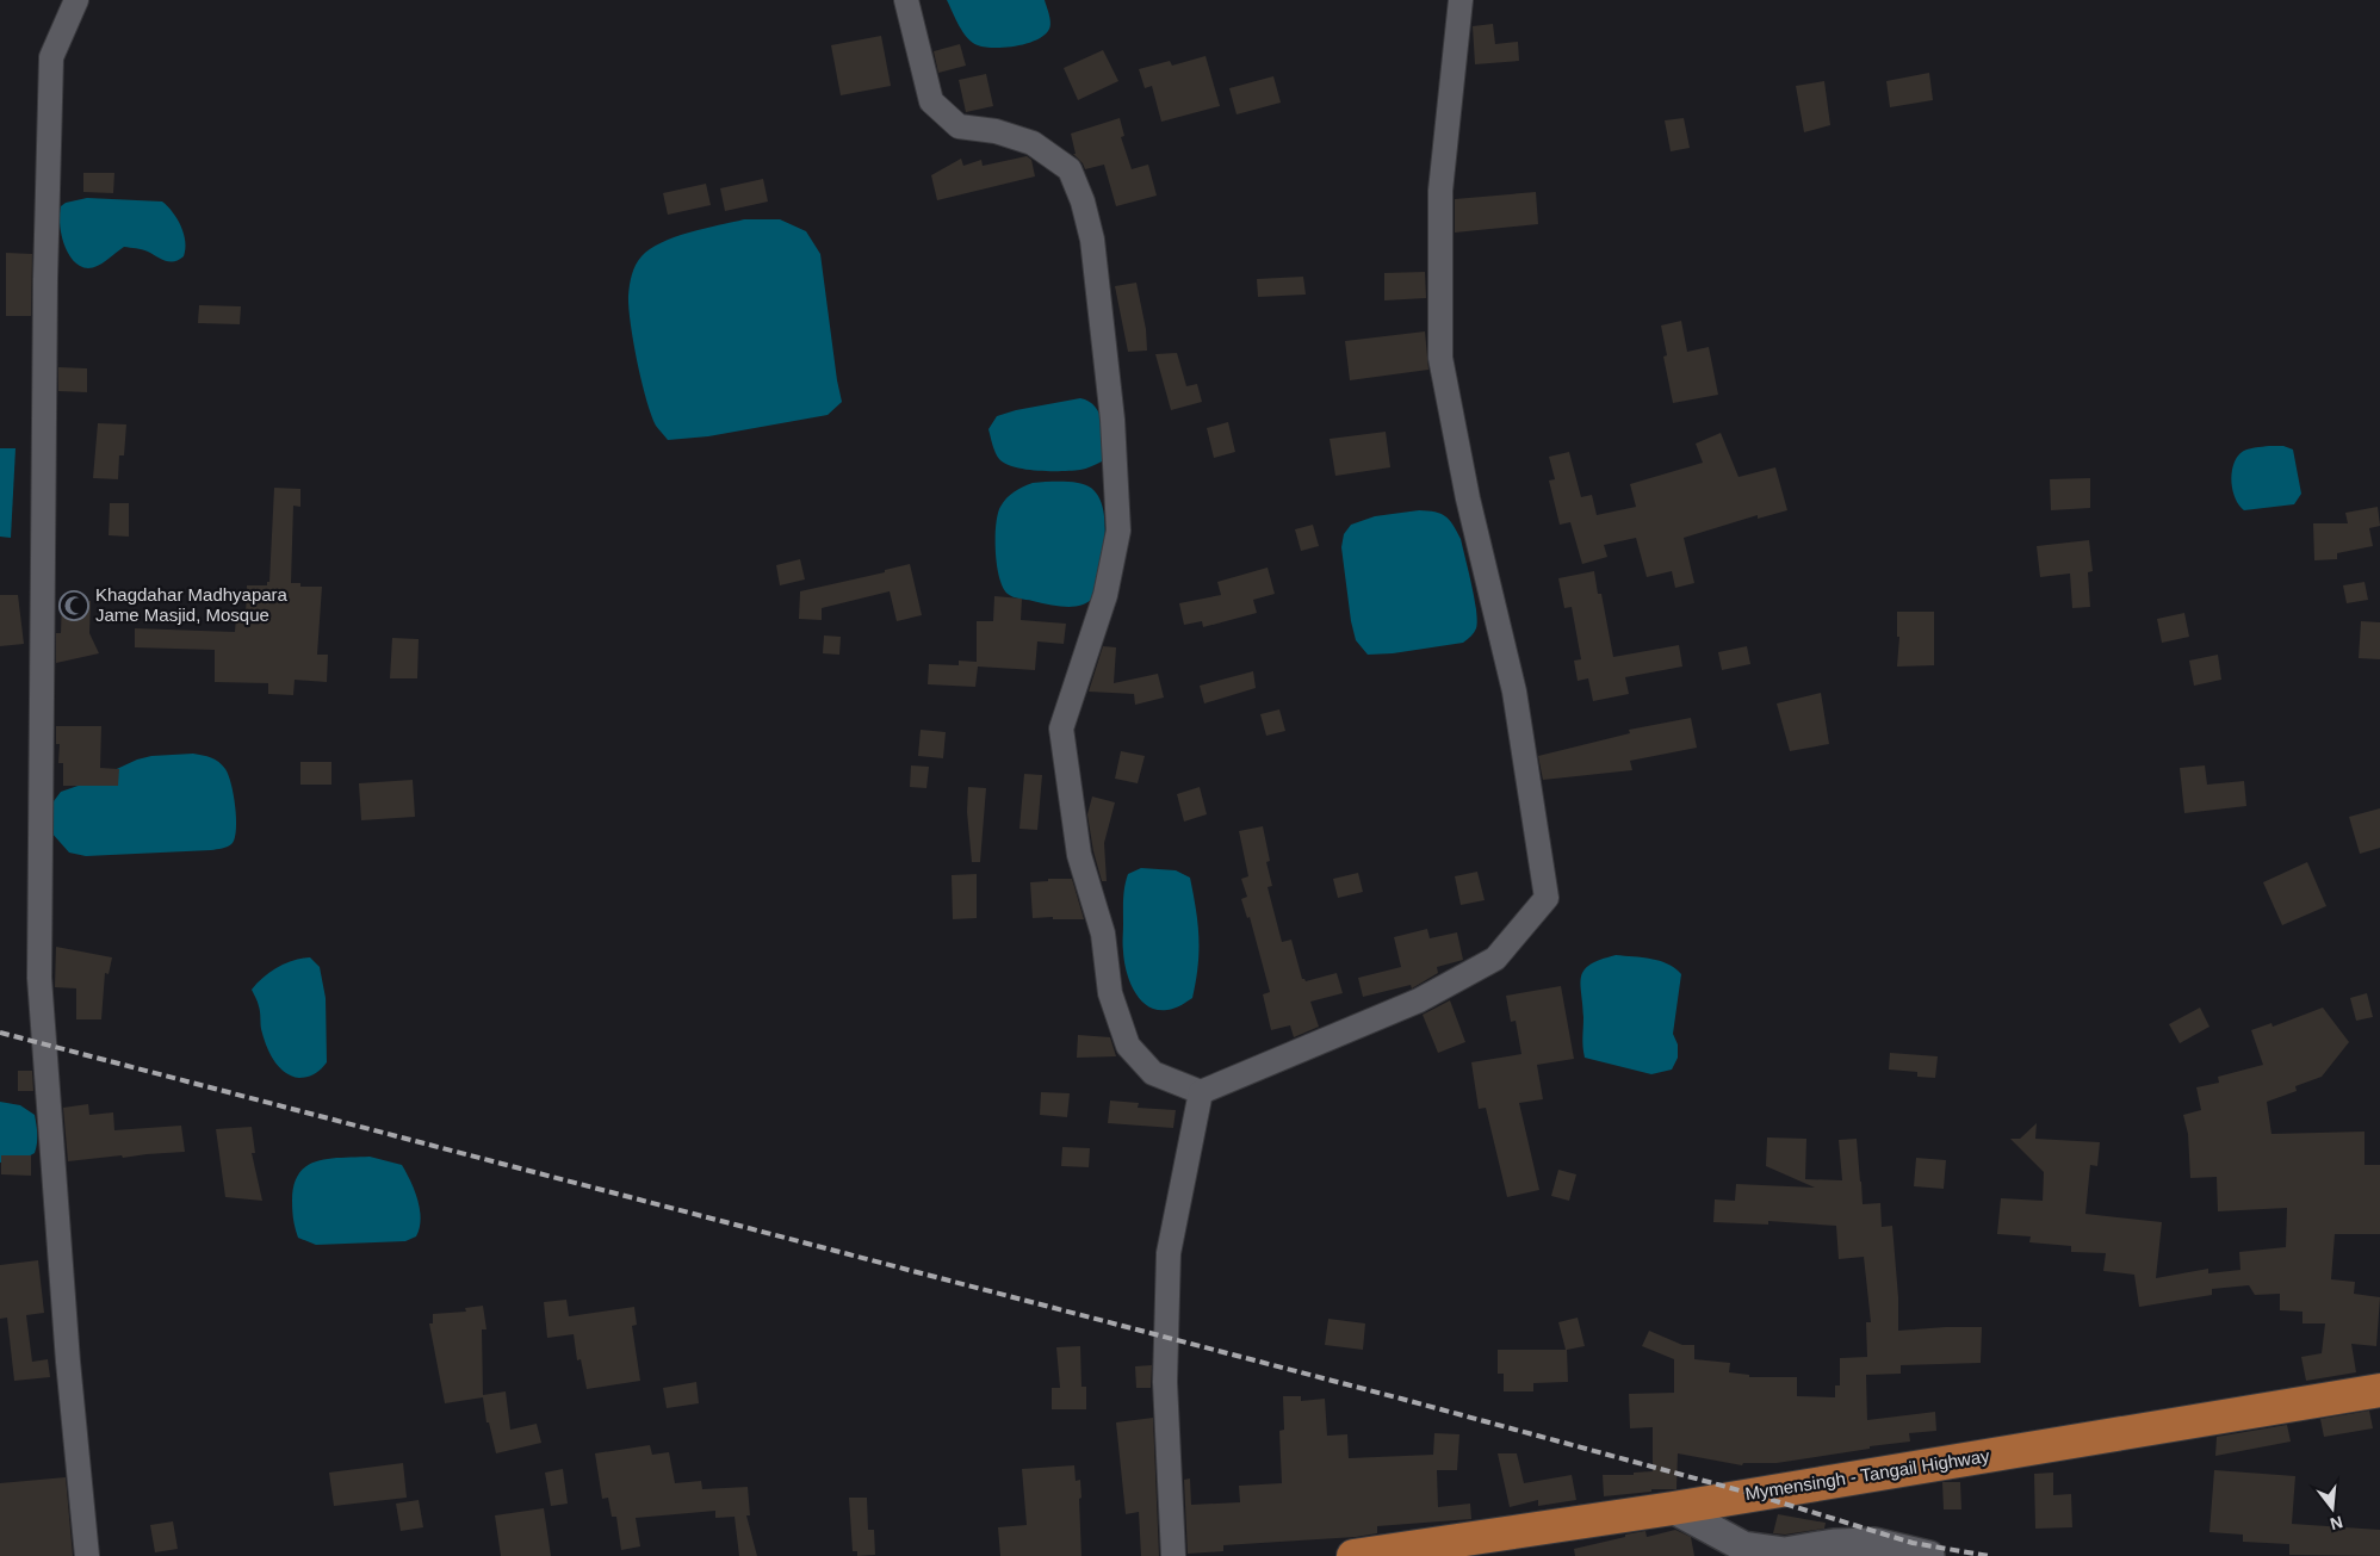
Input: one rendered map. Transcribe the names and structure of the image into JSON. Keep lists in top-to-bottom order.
{
  "streets": {
    "highway": ["Mymensingh - Tangail Highway"]
  },
  "places": {
    "mosque": ["Khagdahar Madhyapara Jame Masjid, Mosque"]
  },
  "north": "bottom"
}
